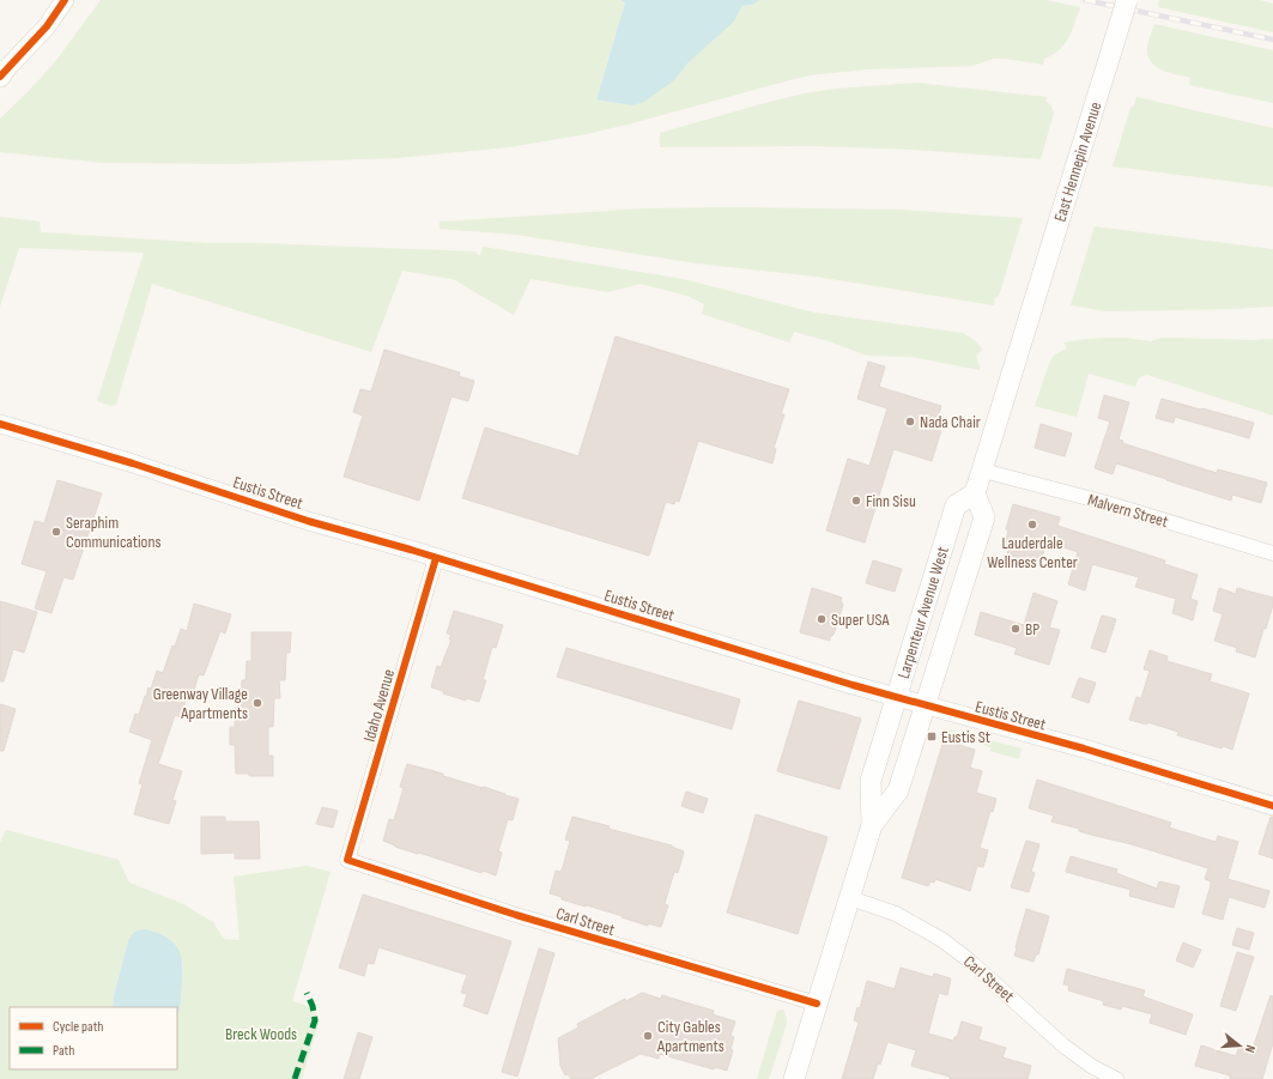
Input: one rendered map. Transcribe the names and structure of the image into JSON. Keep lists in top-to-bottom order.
{
  "streets": {
    "main road": ["East Hennepin Avenue", "Larpenteur Avenue West"],
    "street": [
      "Eustis Street",
      "Malvern Street",
      "Idaho Avenue",
      "Carl Street"
    ]
  },
  "crossings": [
    ["East Hennepin Avenue", "Malvern Street"],
    ["Eustis Street", "Larpenteur Avenue West"],
    ["Eustis Street", "Idaho Avenue"],
    ["Larpenteur Avenue West", "Carl Street"],
    ["Idaho Avenue", "Carl Street"]
  ],
  "parks": ["Breck Woods"],
  "places": {
    "other": [
      "Nada Chair",
      "Finn Sisu",
      "Lauderdale Wellness Center",
      "Seraphim Communications",
      "Super USA",
      "BP",
      "Greenway Village Apartments",
      "City Gables Apartments"
    ],
    "transit": ["Eustis St"]
  },
  "legend": ["Cycle path", "Path"],
  "north": "right"
}
